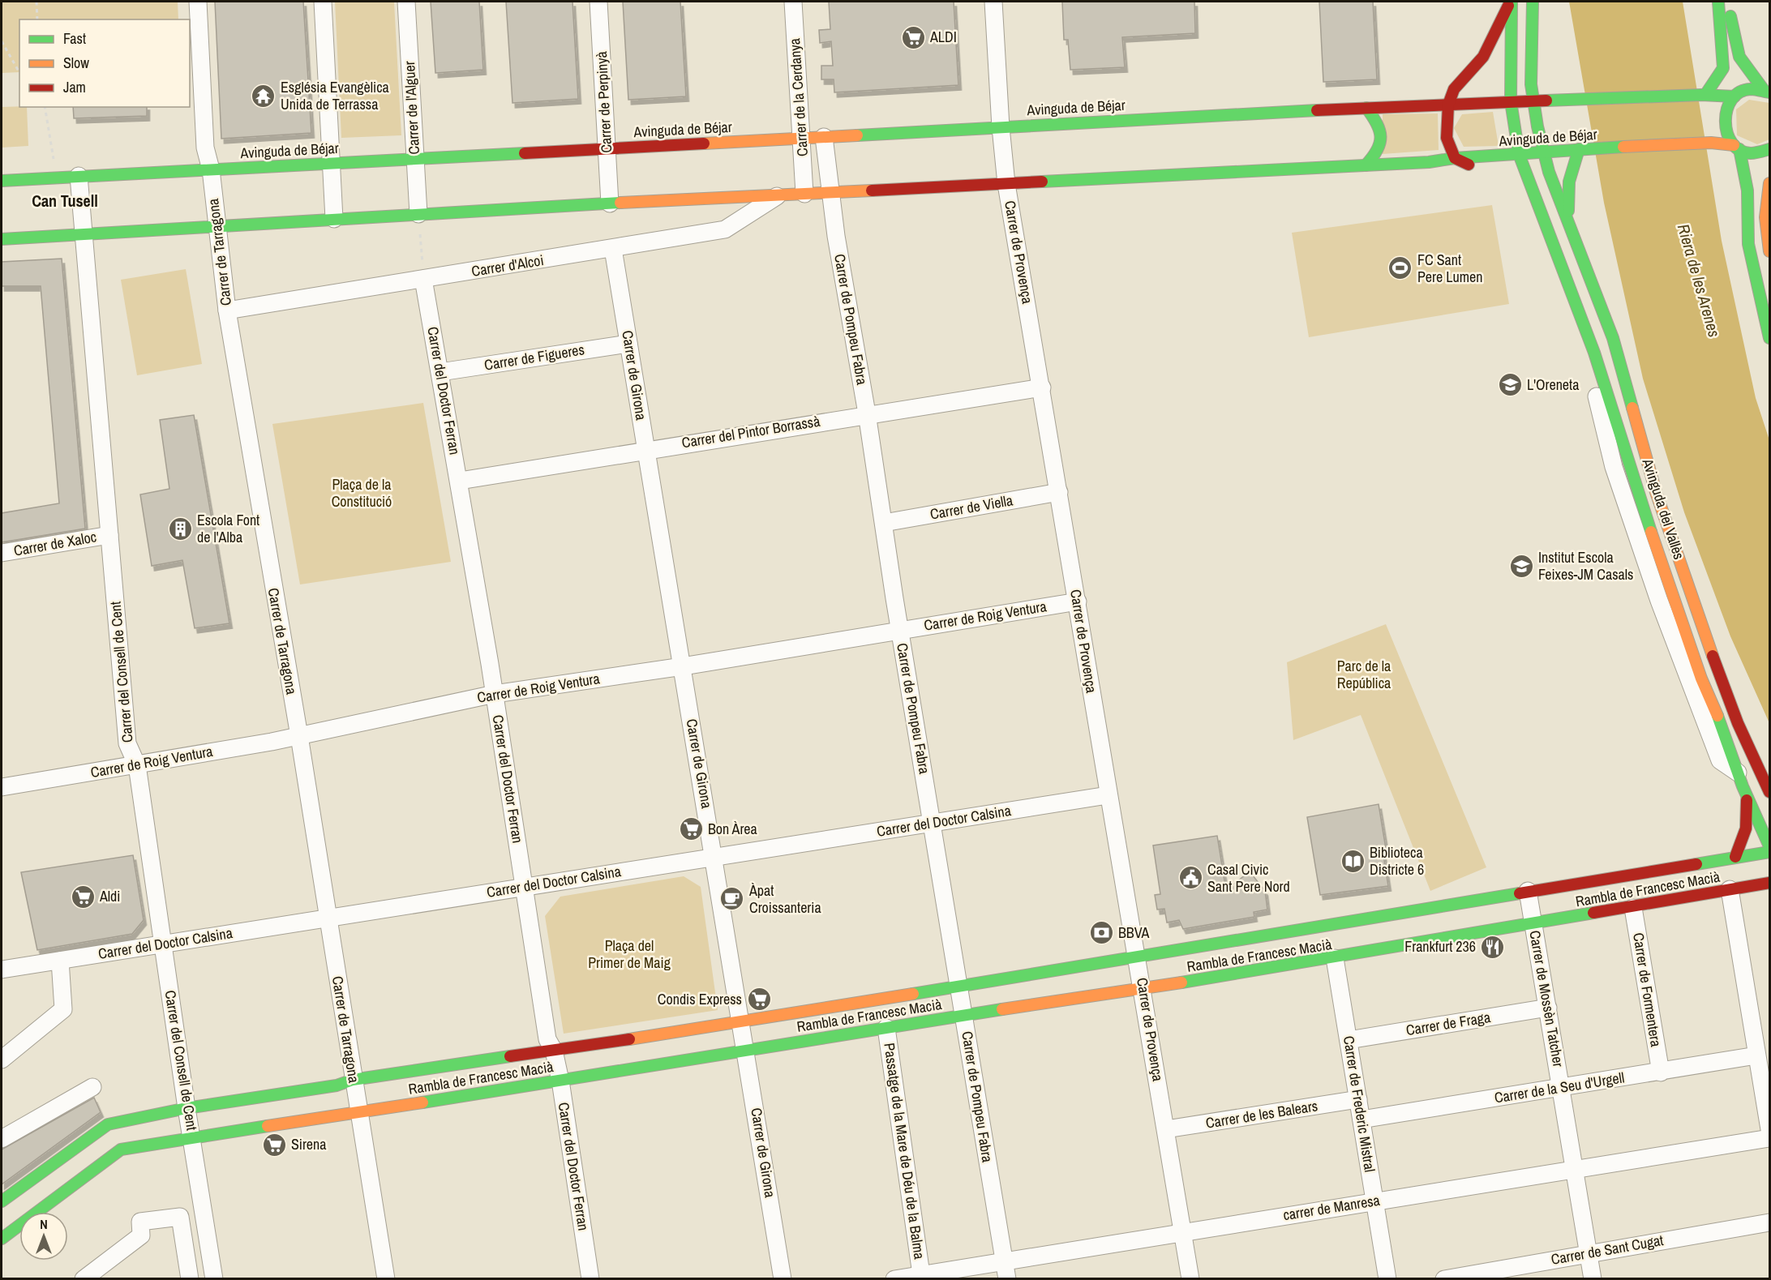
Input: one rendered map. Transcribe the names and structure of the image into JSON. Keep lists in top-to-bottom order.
{
  "streets": {
    "main road": ["Avinguda de Béjar", "Avinguda del Vallès", "Rambla de Francesc Macià"],
    "street": [
      "Carrer de la Cerdanya",
      "Carrer de Perpinyà",
      "Carrer de l'Alguer",
      "Carrer de Tarragona",
      "Carrer de Provença",
      "Carrer d'Alcoi",
      "Carrer de Pompeu Fabra",
      "Carrer de Figueres",
      "Carrer de Girona",
      "Carrer del Doctor Ferran",
      "Carrer del Pintor Borrassà",
      "Carrer de Viella",
      "Carrer de Xaloc",
      "Carrer de Roig Ventura",
      "Carrer del Consell de Cent",
      "Carrer del Doctor Calsina",
      "Carrer de Formentera",
      "Carrer de Mossèn Tatcher",
      "Carrer de Fraga",
      "Carrer de la Seu d'Urgell",
      "Carrer de Frederic Mistral",
      "Carrer de les Balears",
      "Passatge de la Mare de Déu de la Balma",
      "carrer de Manresa",
      "Carrer de Sant Cugat"
    ]
  },
  "crossings": [
    ["Carrer de la Cerdanya", "Avinguda de Béjar"],
    ["Carrer de Perpinyà", "Avinguda de Béjar"],
    ["Carrer de l'Alguer", "Avinguda de Béjar"],
    ["Avinguda de Béjar", "Carrer de Tarragona"],
    ["Avinguda de Béjar", "Carrer de Provença"],
    ["Avinguda de Béjar", "Carrer d'Alcoi"],
    ["Avinguda de Béjar", "Carrer de Pompeu Fabra"],
    ["Avinguda de Béjar", "Avinguda del Vallès"],
    ["Avinguda de Béjar", "Carrer del Consell de Cent"],
    ["Carrer de Tarragona", "Carrer d'Alcoi"],
    ["Carrer de Tarragona", "Carrer de Roig Ventura"],
    ["Carrer de Tarragona", "Carrer del Doctor Calsina"],
    ["Carrer de Tarragona", "Rambla de Francesc Macià"],
    ["Carrer de Provença", "Carrer del Pintor Borrassà"],
    ["Carrer de Provença", "Carrer de Viella"],
    ["Carrer de Provença", "Carrer de Roig Ventura"],
    ["Carrer de Provença", "Carrer del Doctor Calsina"],
    ["Carrer de Provença", "Rambla de Francesc Macià"],
    ["Carrer de Provença", "Carrer de les Balears"],
    ["Carrer de Provença", "carrer de Manresa"],
    ["Carrer d'Alcoi", "Carrer de Girona"],
    ["Carrer d'Alcoi", "Carrer del Doctor Ferran"],
    ["Carrer de Pompeu Fabra", "Carrer del Pintor Borrassà"],
    ["Carrer de Pompeu Fabra", "Carrer de Viella"],
    ["Carrer de Pompeu Fabra", "Carrer de Roig Ventura"],
    ["Carrer de Pompeu Fabra", "Carrer del Doctor Calsina"],
    ["Carrer de Pompeu Fabra", "Rambla de Francesc Macià"],
    ["Carrer de Pompeu Fabra", "carrer de Manresa"],
    ["Carrer de Figueres", "Carrer de Girona"],
    ["Carrer de Figueres", "Carrer del Doctor Ferran"],
    ["Carrer de Girona", "Carrer del Pintor Borrassà"],
    ["Carrer de Girona", "Carrer de Roig Ventura"],
    ["Carrer de Girona", "Carrer del Doctor Calsina"],
    ["Carrer de Girona", "Rambla de Francesc Macià"],
    ["Carrer del Doctor Ferran", "Carrer del Pintor Borrassà"],
    ["Carrer del Doctor Ferran", "Carrer de Roig Ventura"],
    ["Carrer del Doctor Ferran", "Carrer del Doctor Calsina"],
    ["Carrer del Doctor Ferran", "Rambla de Francesc Macià"],
    ["Carrer de Xaloc", "Carrer del Consell de Cent"],
    ["Carrer de Roig Ventura", "Carrer del Consell de Cent"],
    ["Carrer del Consell de Cent", "Carrer del Doctor Calsina"],
    ["Carrer del Consell de Cent", "Rambla de Francesc Macià"],
    ["Rambla de Francesc Macià", "Carrer de Formentera"],
    ["Rambla de Francesc Macià", "Carrer de Mossèn Tatcher"],
    ["Rambla de Francesc Macià", "Carrer de Frederic Mistral"],
    ["Rambla de Francesc Macià", "Passatge de la Mare de Déu de la Balma"],
    ["Carrer de Formentera", "Carrer de la Seu d'Urgell"],
    ["Carrer de Mossèn Tatcher", "Carrer de Fraga"],
    ["Carrer de Mossèn Tatcher", "Carrer de la Seu d'Urgell"],
    ["Carrer de Mossèn Tatcher", "carrer de Manresa"],
    ["Carrer de Mossèn Tatcher", "Carrer de Sant Cugat"],
    ["Carrer de Fraga", "Carrer de Frederic Mistral"],
    ["Carrer de la Seu d'Urgell", "Carrer de Frederic Mistral"],
    ["Carrer de Frederic Mistral", "Carrer de les Balears"],
    ["Carrer de Frederic Mistral", "carrer de Manresa"],
    ["Passatge de la Mare de Déu de la Balma", "carrer de Manresa"]
  ],
  "districts": ["Can Tusell"],
  "water": ["Riera de les Arenes"],
  "parks": ["Plaça de la Constitució", "Parc de la República", "Plaça del Primer de Maig"],
  "places": {
    "supermarket": [
      "ALDI",
      "Bon Àrea",
      "Aldi",
      "Condis Express",
      "Sirena"
    ],
    "temple": ["Església Evangèlica Unida de Terrassa"],
    "sports": ["FC Sant Pere Lumen"],
    "school or university": ["L'Oreneta", "Institut Escola Feixes-JM Casals"],
    "building": ["Escola Font de l'Alba"],
    "library": ["Biblioteca Districte 6"],
    "public building": ["Casal Civic Sant Pere Nord"],
    "cafe": ["Àpat Croissanteria"],
    "bank": ["BBVA"],
    "restaurant": ["Frankfurt 236"]
  },
  "legend": ["Fast", "Slow", "Jam"],
  "north": "top"
}
